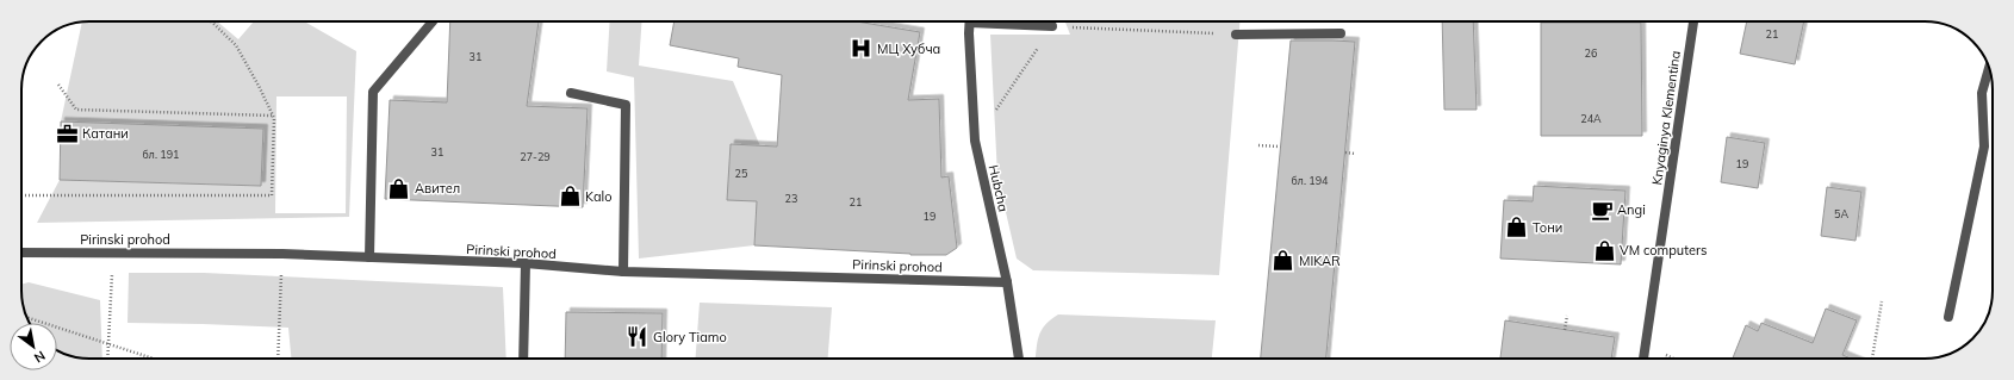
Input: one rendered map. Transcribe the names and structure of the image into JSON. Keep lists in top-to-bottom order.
{
  "streets": {
    "street": ["Knyaginya Klementina", "Hubcha", "Pirinski prohod"]
  },
  "crossings": [
    ["Hubcha", "Pirinski prohod"]
  ],
  "places": {
    "hospital": ["МЦ Хубча"],
    "office": ["Катани"],
    "shop": [
      "Авител",
      "Kalo",
      "Тони",
      "VM computers",
      "MIKAR"
    ],
    "cafe": ["Angi"],
    "restaurant": ["Glory Tiamo"]
  },
  "house_numbers": [
    "21",
    "26",
    "31",
    "24А",
    "31",
    "бл. 191",
    "27-29",
    "19",
    "25",
    "бл. 194",
    "23",
    "21",
    "5А",
    "19"
  ],
  "north": "bottom right"
}
